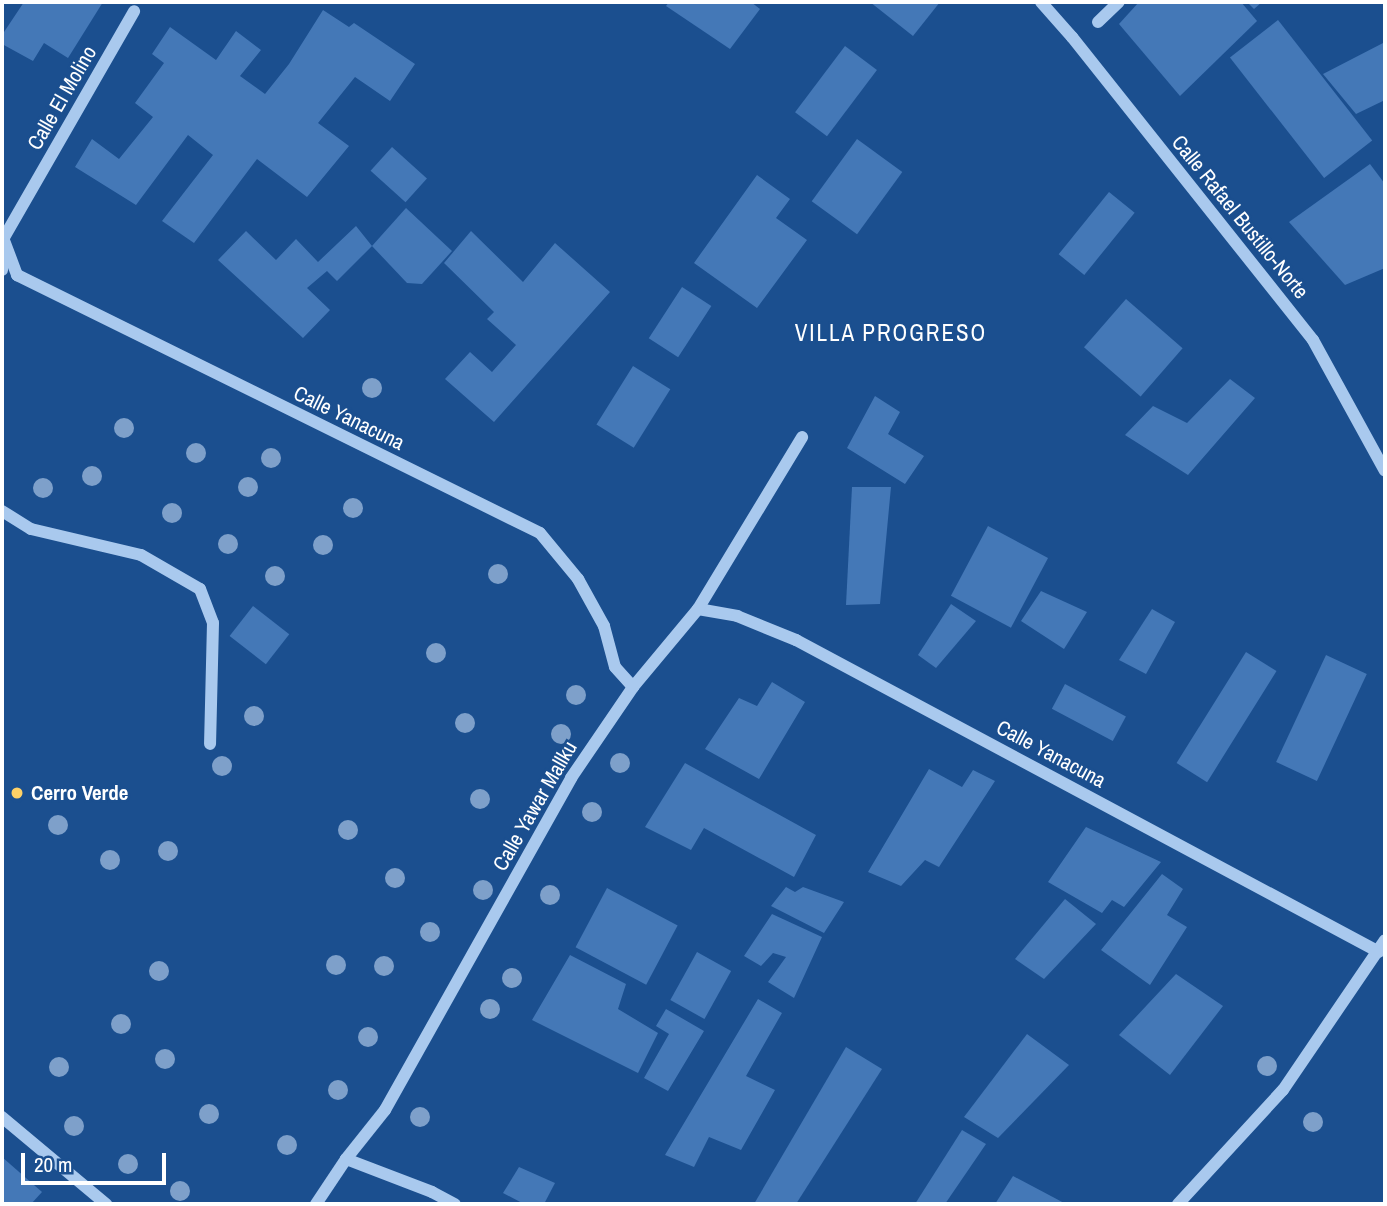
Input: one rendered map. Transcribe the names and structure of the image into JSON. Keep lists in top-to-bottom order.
{
  "streets": {
    "street": [
      "Calle El Molino",
      "Calle Rafael Bustillo-Norte",
      "Calle Yanacuna",
      "Calle Yawar Mallku"
    ]
  },
  "crossings": [
    ["Calle El Molino", "Calle Yanacuna"],
    ["Calle Yanacuna", "Calle Yawar Mallku"]
  ],
  "districts": ["VILLA PROGRESO"],
  "places": ["Cerro Verde"],
  "scale_bar": "20 m"
}
